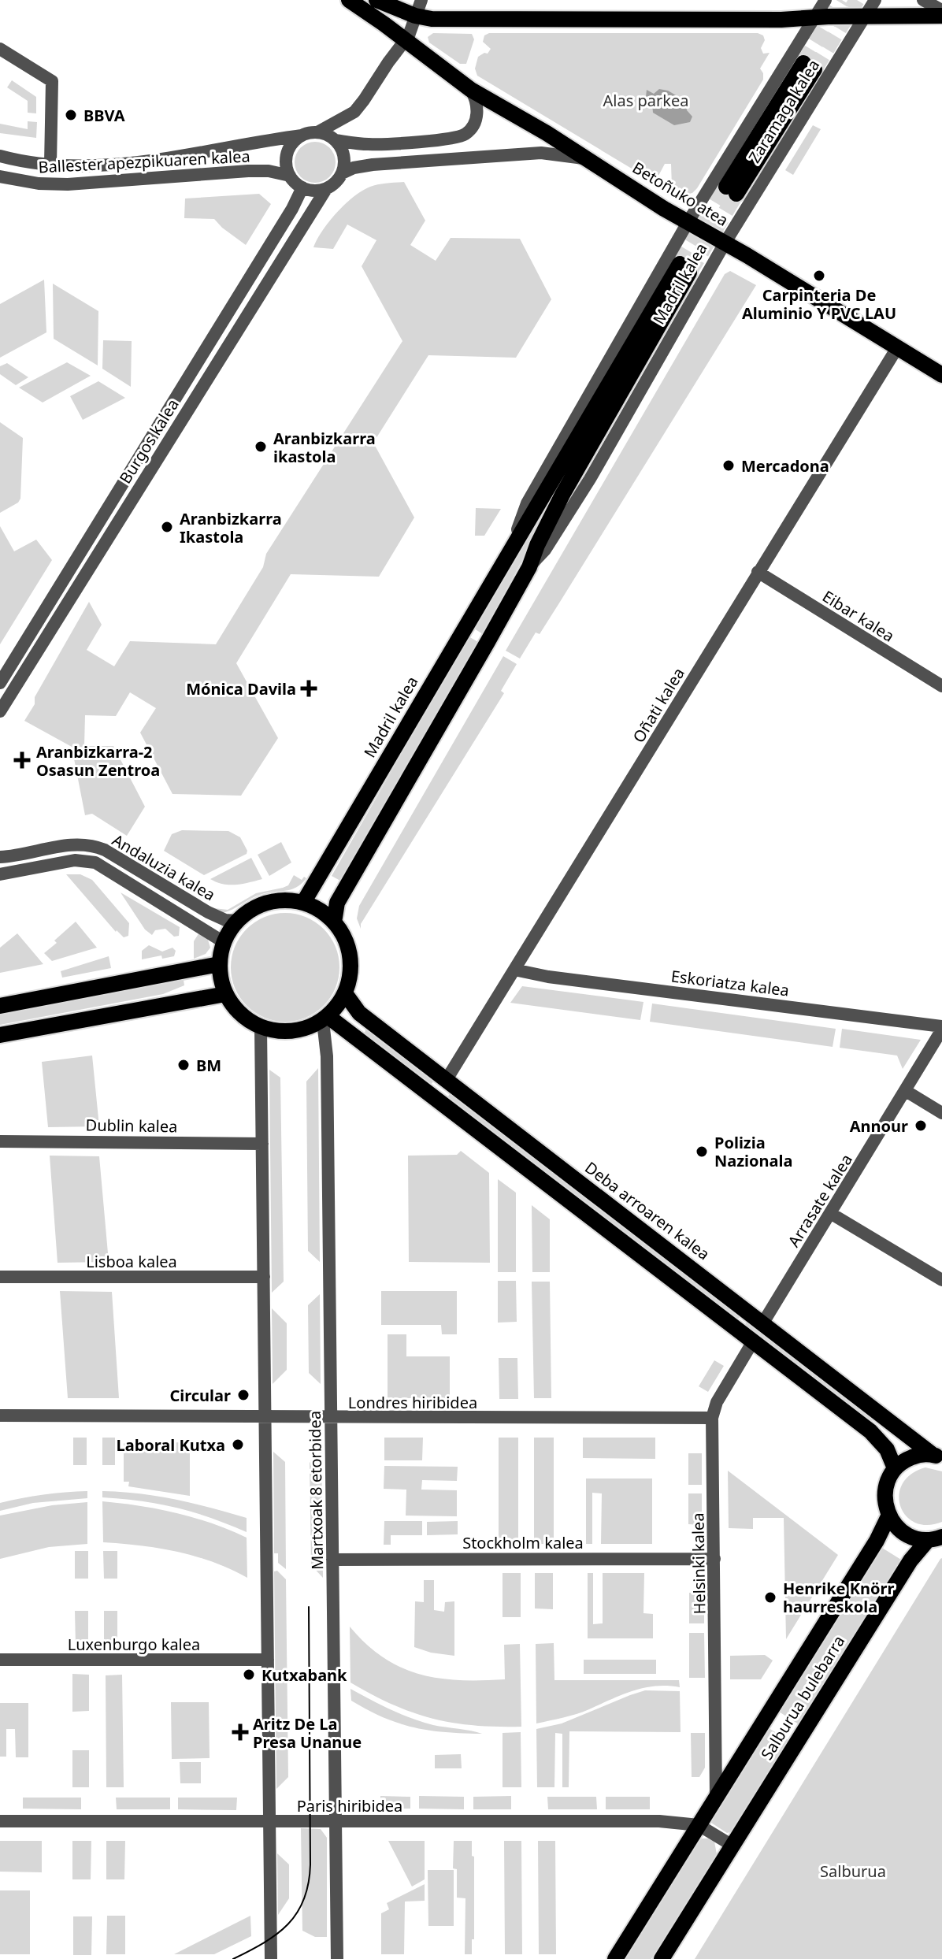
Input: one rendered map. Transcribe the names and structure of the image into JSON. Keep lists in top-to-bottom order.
{
  "streets": {
    "main road": [
      "Zaramaga kalea",
      "Betoñuko atea",
      "Madril kalea",
      "Deba arroaren kalea",
      "Salburua bulebarra"
    ],
    "street": [
      "Ballester apezpikuaren kalea",
      "Burgos kalea",
      "Eibar kalea",
      "Oñati kalea",
      "Andaluzia kalea",
      "Eskoriatza kalea",
      "Dublin kalea",
      "Arrasate kalea",
      "Lisboa kalea",
      "Londres hiribidea",
      "Martxoak 8 etorbidea",
      "Stockholm kalea",
      "Helsinki kalea",
      "Luxenburgo kalea",
      "Paris hiribidea"
    ]
  },
  "crossings": [
    ["Zaramaga kalea", "Betoñuko atea"],
    ["Zaramaga kalea", "Madril kalea"],
    ["Ballester apezpikuaren kalea", "Burgos kalea"],
    ["Betoñuko atea", "Madril kalea"],
    ["Betoñuko atea", "Oñati kalea"],
    ["Madril kalea", "Andaluzia kalea"],
    ["Madril kalea", "Deba arroaren kalea"],
    ["Madril kalea", "Martxoak 8 etorbidea"],
    ["Eibar kalea", "Oñati kalea"],
    ["Oñati kalea", "Eskoriatza kalea"],
    ["Oñati kalea", "Deba arroaren kalea"],
    ["Andaluzia kalea", "Deba arroaren kalea"],
    ["Andaluzia kalea", "Martxoak 8 etorbidea"],
    ["Eskoriatza kalea", "Arrasate kalea"],
    ["Arrasate kalea", "Deba arroaren kalea"],
    ["Deba arroaren kalea", "Martxoak 8 etorbidea"],
    ["Londres hiribidea", "Martxoak 8 etorbidea"],
    ["Londres hiribidea", "Helsinki kalea"],
    ["Martxoak 8 etorbidea", "Stockholm kalea"],
    ["Martxoak 8 etorbidea", "Paris hiribidea"],
    ["Stockholm kalea", "Helsinki kalea"],
    ["Helsinki kalea", "Salburua bulebarra"],
    ["Salburua bulebarra", "Paris hiribidea"]
  ],
  "parks": ["Alas parkea", "Salburua"],
  "places": {
    "other": [
      "BBVA",
      "Carpinteria De Aluminio Y PVC LAU",
      "Aranbizkarra ikastola",
      "Mercadona",
      "Aranbizkarra Ikastola",
      "BM",
      "Annour",
      "Polizia Nazionala",
      "Circular",
      "Laboral Kutxa",
      "Henrike Knörr haurreskola",
      "Kutxabank"
    ],
    "health": ["Mónica Davila", "Aranbizkarra-2 Osasun Zentroa", "Aritz De La Presa Unanue"]
  }
}
